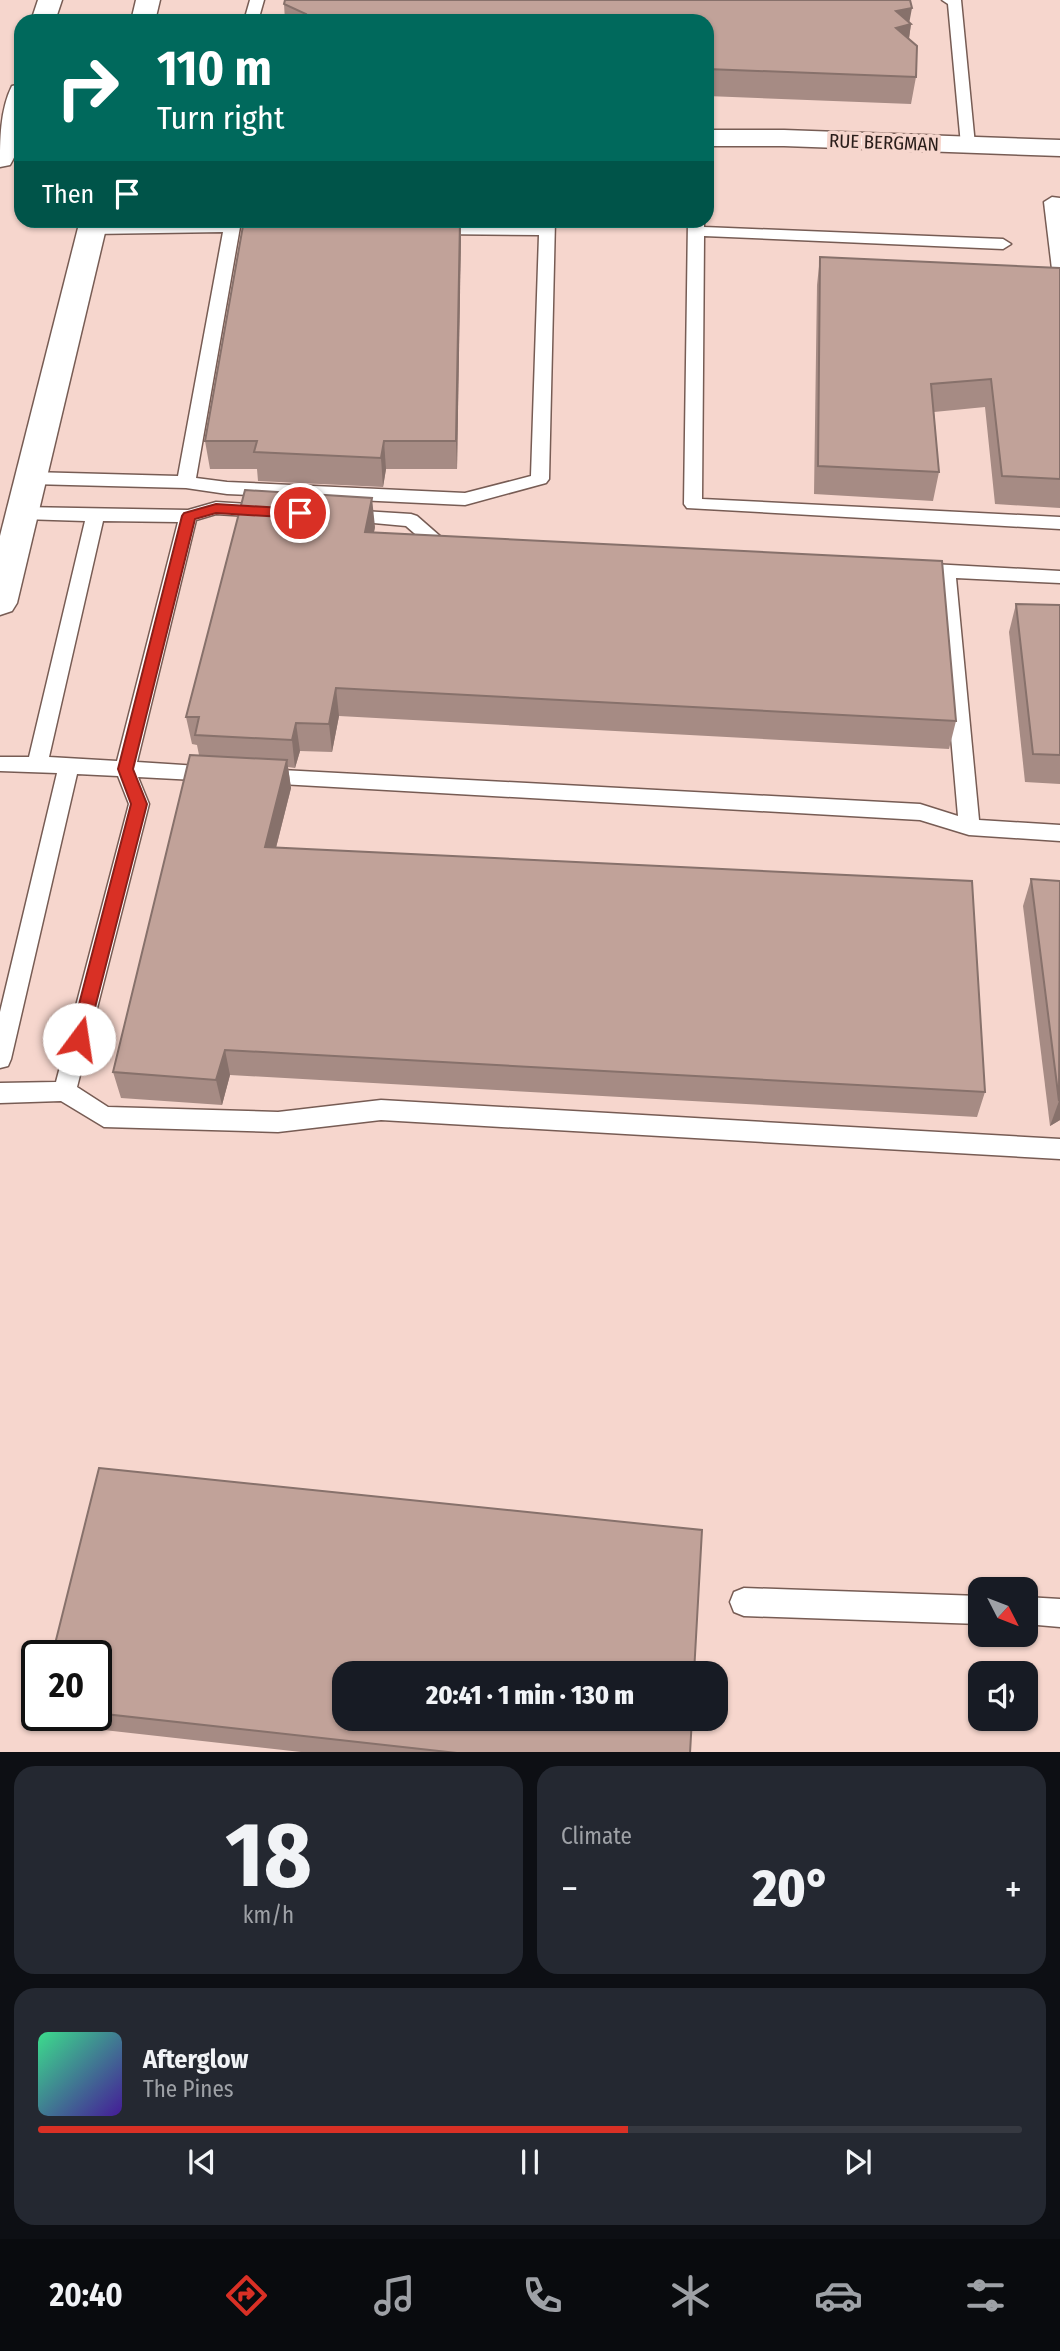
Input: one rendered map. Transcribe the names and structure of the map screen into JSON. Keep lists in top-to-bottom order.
{
  "streets": {
    "main road": ["RUE BERGMAN"]
  },
  "north": "bottom right",
  "page": {
    "turn": ["110 m", "Turn right"],
    "then": "Then",
    "limit": "20",
    "trip": "20:41 · 1 min · 130 m",
    "tile": [
      ["18", "km/h"],
      "Climate"
    ],
    "heat": ["−", "20°", "+"],
    "song": ["Afterglow", "The Pines"],
    "tabs": "20:40"
  }
}
